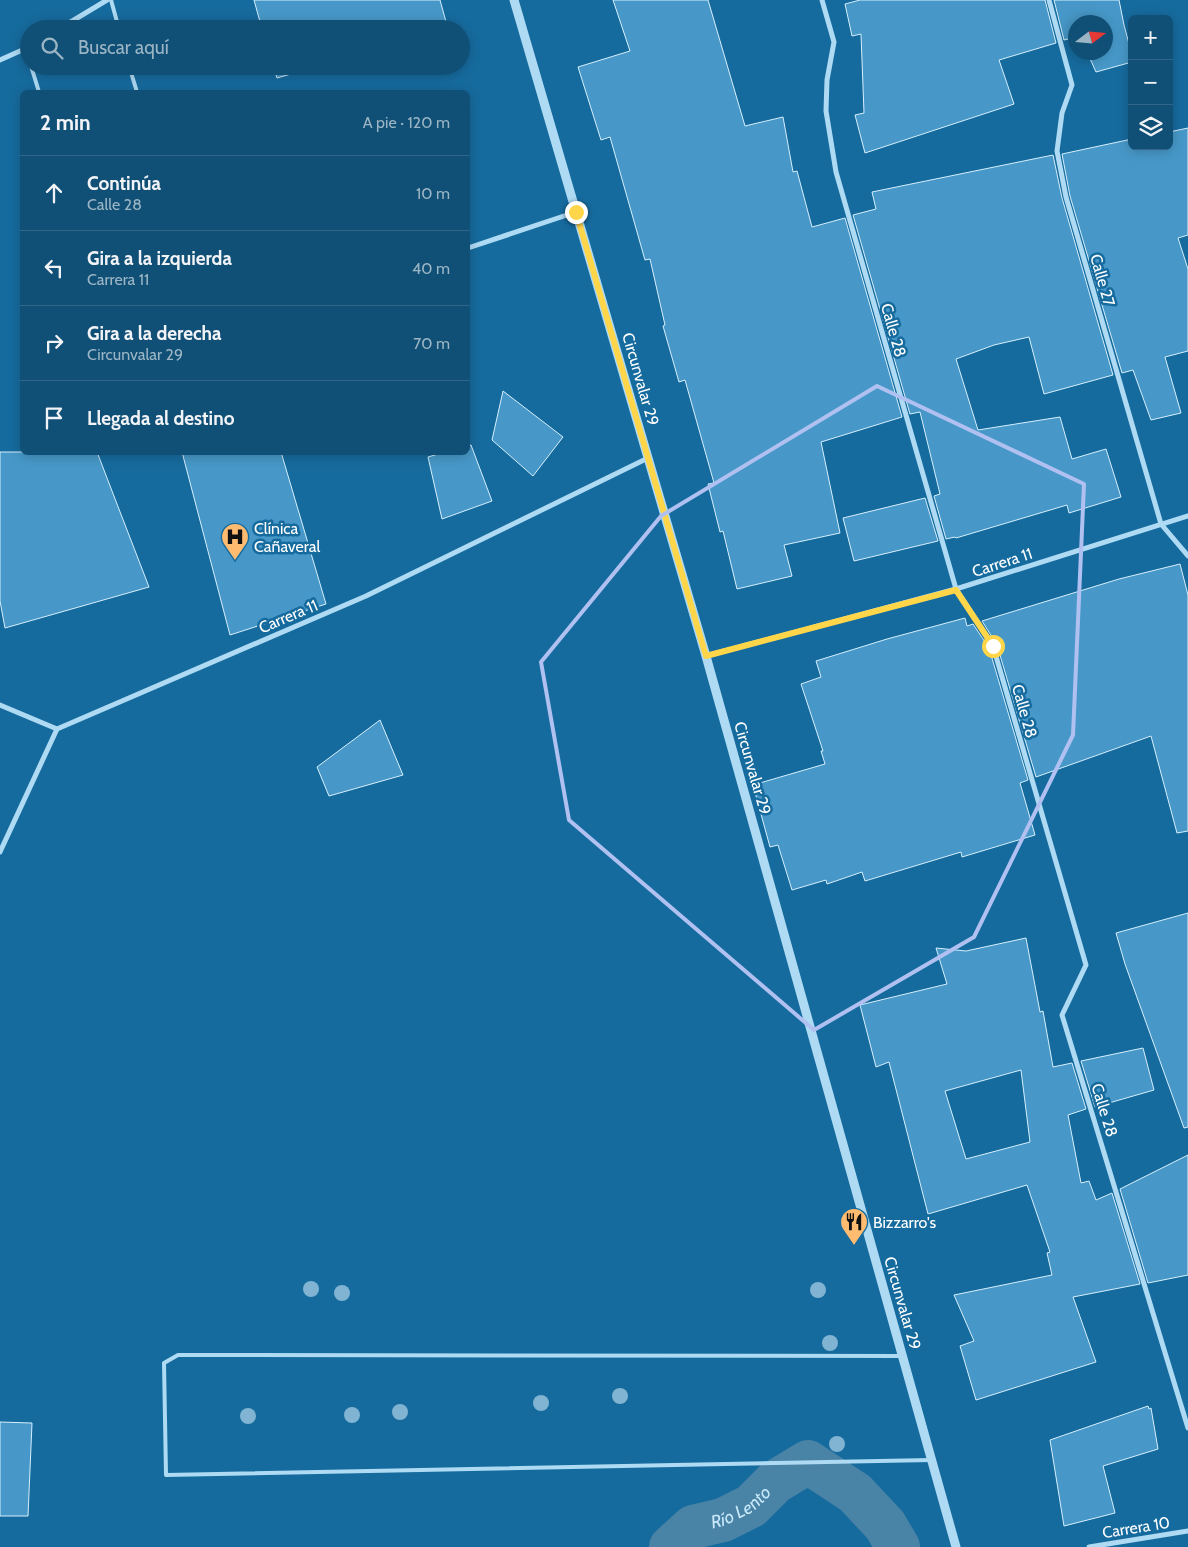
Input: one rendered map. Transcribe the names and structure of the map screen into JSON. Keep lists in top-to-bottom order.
{
  "streets": {
    "street": [
      "Calle 27",
      "Calle 28",
      "Circunvalar 29",
      "Carrera 11",
      "Carrera 10"
    ]
  },
  "crossings": [
    ["Calle 27", "Carrera 11"],
    ["Calle 28", "Carrera 11"],
    ["Circunvalar 29", "Carrera 11"]
  ],
  "water": ["Río Lento"],
  "places": {
    "hospital": ["Clínica Cañaveral"],
    "restaurant": ["Bizzarro's"]
  },
  "north": "right",
  "page": {
    "map_buttons": ["+", "−"],
    "search": "Buscar aquí",
    "heading": ["2 min", "A pie · 120 m"],
    "list": [
      ["Continúa", "Calle 28", "10 m"],
      ["Gira a la izquierda", "Carrera 11", "40 m"],
      ["Gira a la derecha", "Circunvalar 29", "70 m"],
      "Llegada al destino"
    ]
  }
}
